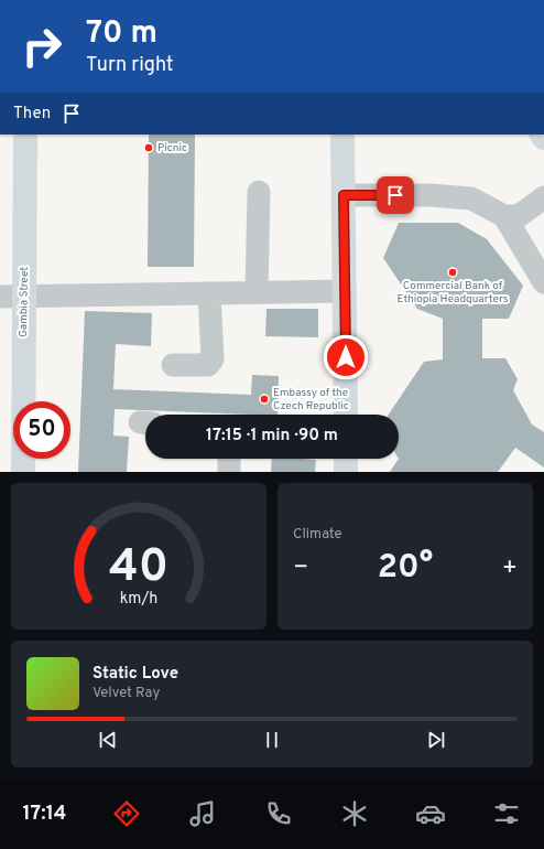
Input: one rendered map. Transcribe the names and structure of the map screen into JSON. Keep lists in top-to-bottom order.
{
  "streets": {
    "main road": ["Gambia Street"]
  },
  "places": ["Picnic", "Commercial Bank of Ethiopia Headquarters", "Embassy of the Czech Republic"],
  "page": {
    "turn": ["70 m", "Turn right"],
    "then": "Then",
    "limit": "50",
    "trip": "17:15 · 1 min · 90 m",
    "tile": "Climate",
    "heat": ["−", "20°", "+"],
    "song": ["Static Love", "Velvet Ray"],
    "tabs": "17:14",
    "gauge": ["40", "km/h"]
  }
}
